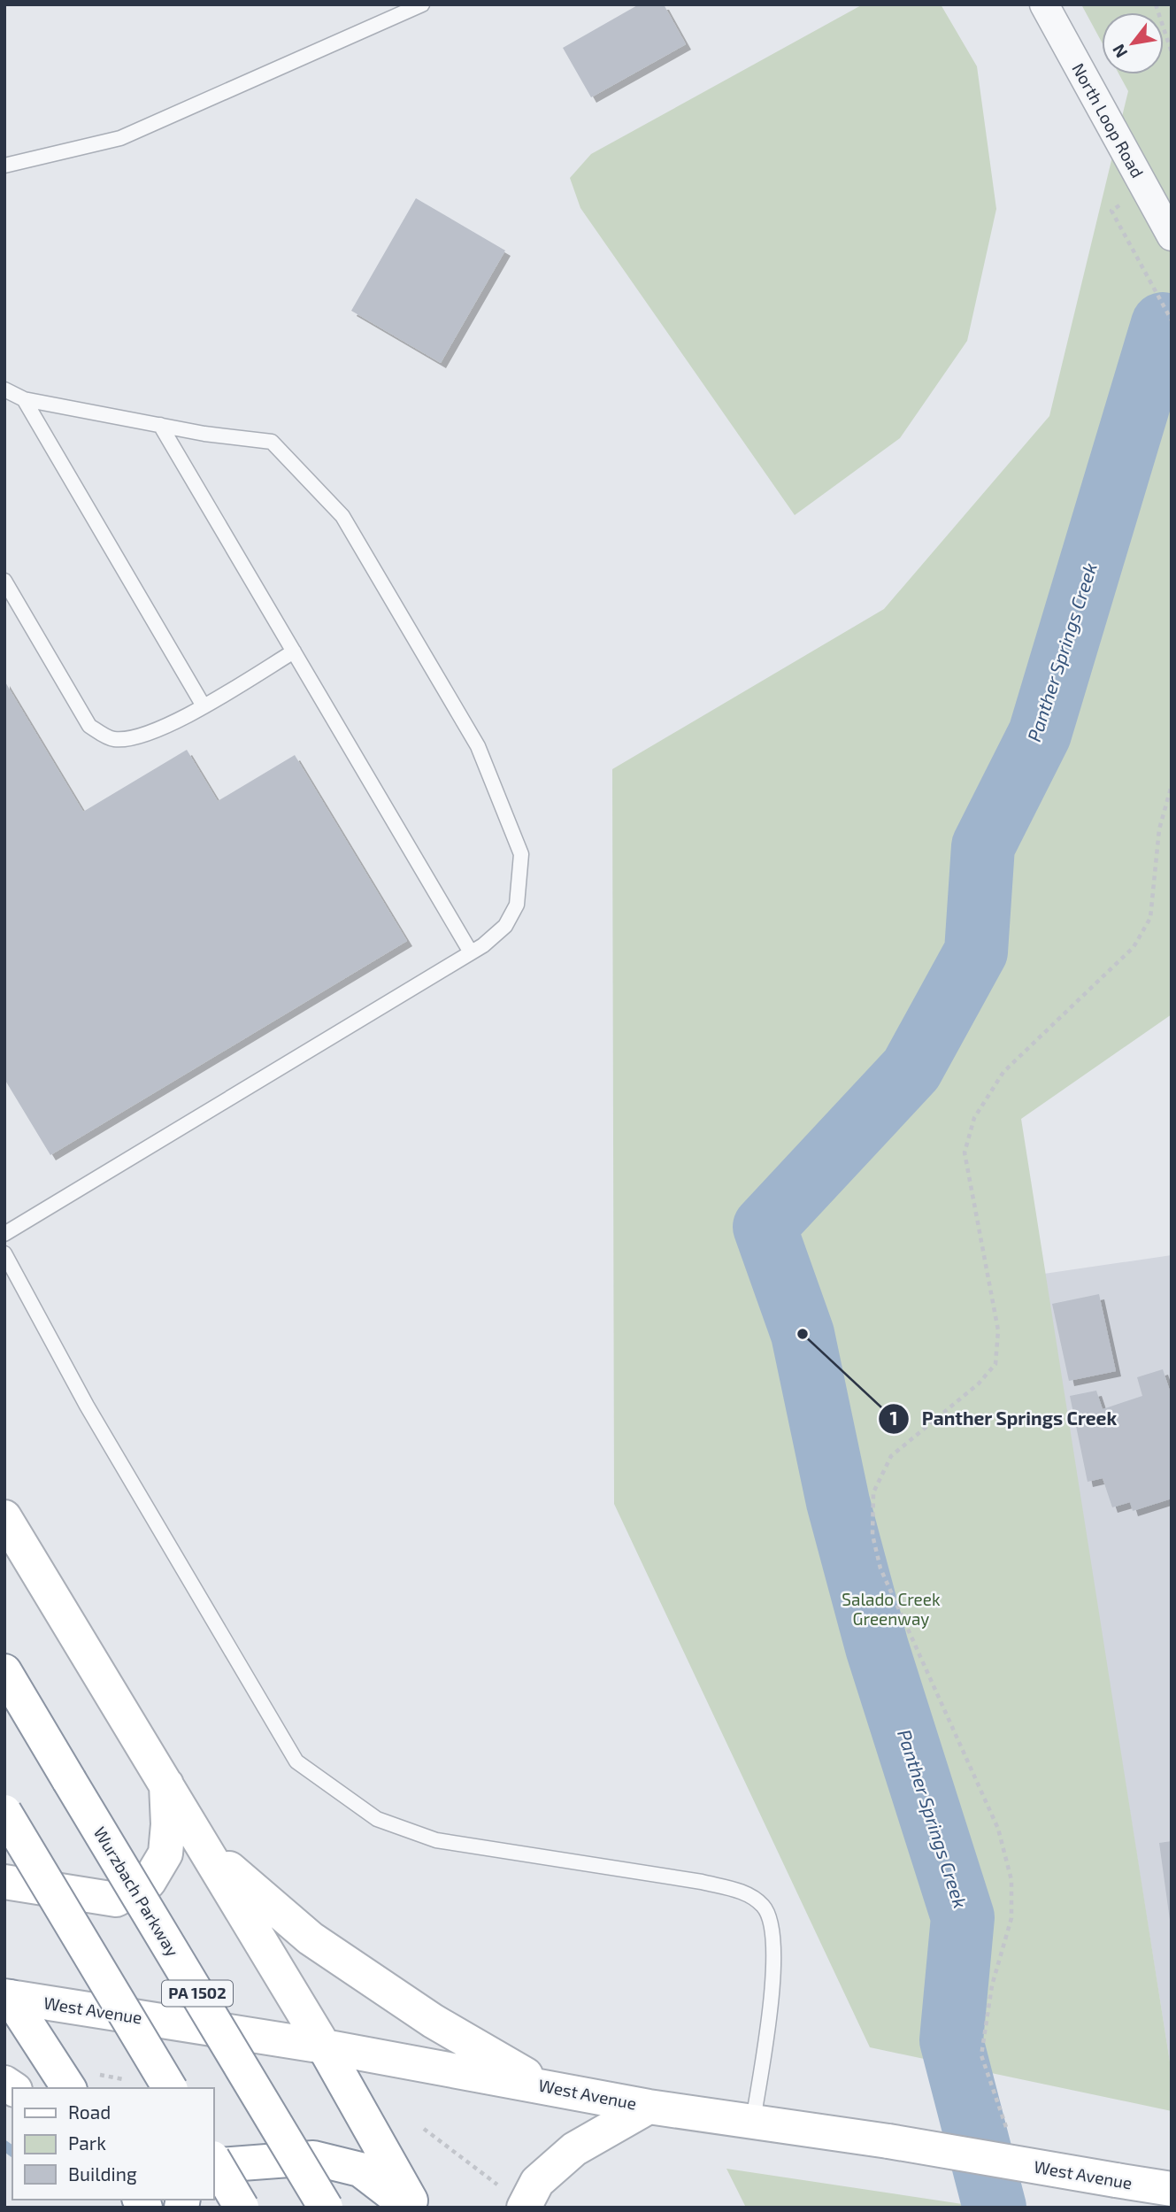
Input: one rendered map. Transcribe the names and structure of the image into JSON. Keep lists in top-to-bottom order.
{
  "streets": {
    "main road": ["Wurzbach Parkway", "PA 1502", "West Avenue"],
    "street": ["North Loop Road"]
  },
  "water": ["Panther Springs Creek"],
  "parks": ["Salado Creek Greenway"],
  "places": ["Panther Springs Creek"],
  "legend": ["Road", "Park", "Building"],
  "north": "bottom left"
}
